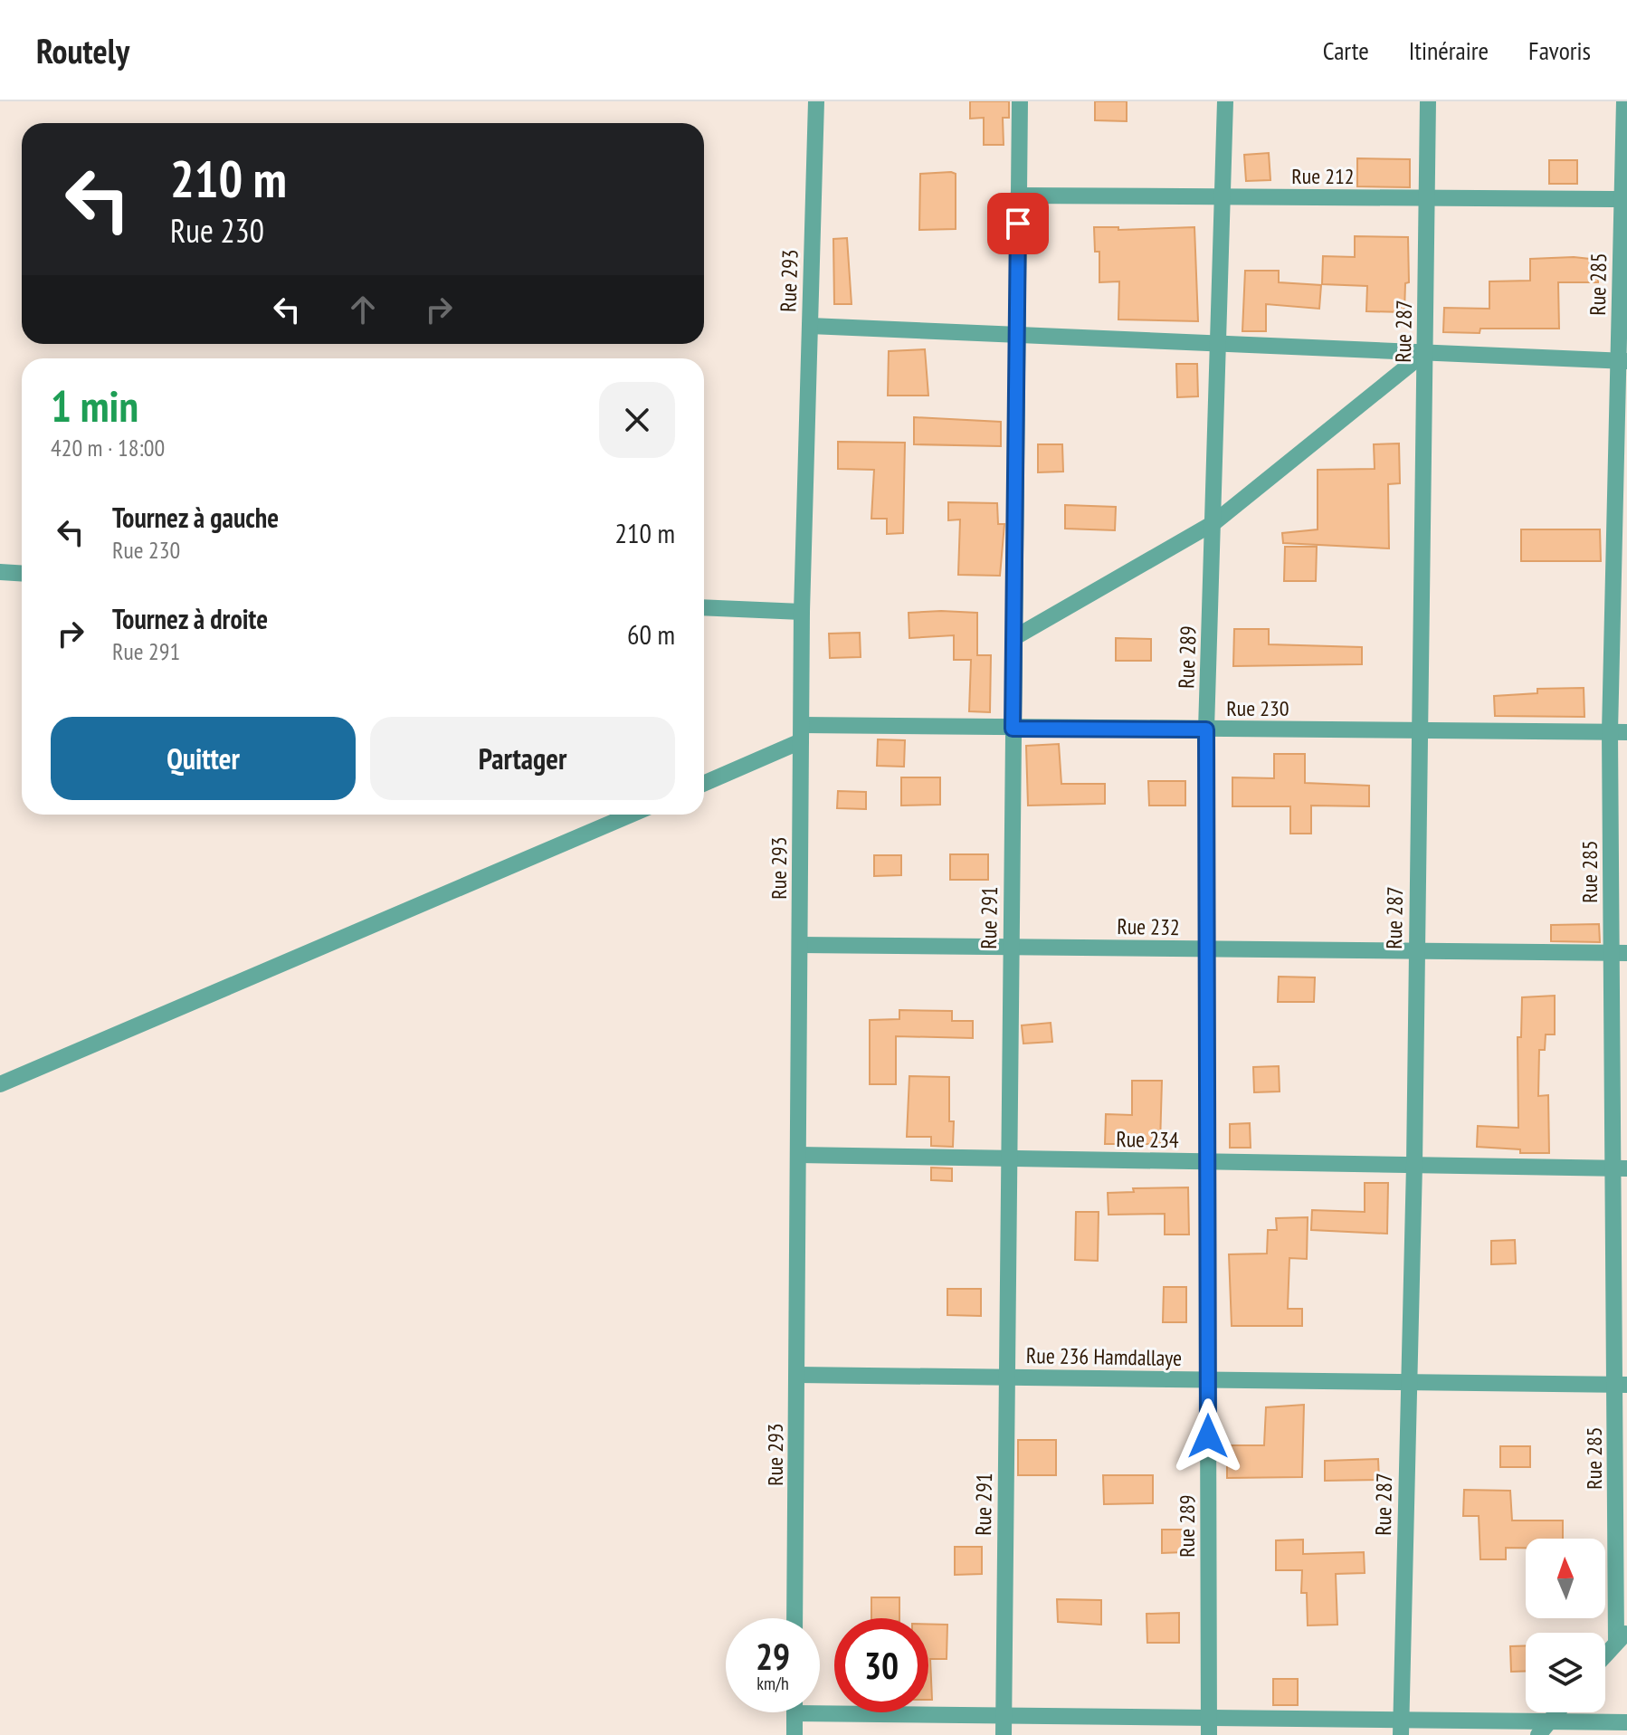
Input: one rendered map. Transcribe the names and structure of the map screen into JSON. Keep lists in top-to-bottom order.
{
  "streets": {
    "street": [
      "Rue 212",
      "Rue 293",
      "Rue 285",
      "Rue 287",
      "Rue 289",
      "Rue 230",
      "Rue 291",
      "Rue 232",
      "Rue 234",
      "Rue 236 Hamdallaye"
    ]
  },
  "crossings": [
    ["Rue 212", "Rue 285"],
    ["Rue 212", "Rue 287"],
    ["Rue 212", "Rue 289"],
    ["Rue 212", "Rue 291"],
    ["Rue 293", "Rue 230"],
    ["Rue 293", "Rue 232"],
    ["Rue 293", "Rue 234"],
    ["Rue 293", "Rue 236 Hamdallaye"],
    ["Rue 285", "Rue 230"],
    ["Rue 285", "Rue 232"],
    ["Rue 285", "Rue 234"],
    ["Rue 285", "Rue 236 Hamdallaye"],
    ["Rue 287", "Rue 230"],
    ["Rue 287", "Rue 232"],
    ["Rue 287", "Rue 234"],
    ["Rue 287", "Rue 236 Hamdallaye"],
    ["Rue 289", "Rue 230"],
    ["Rue 289", "Rue 232"],
    ["Rue 289", "Rue 234"],
    ["Rue 289", "Rue 236 Hamdallaye"],
    ["Rue 230", "Rue 291"],
    ["Rue 291", "Rue 232"],
    ["Rue 291", "Rue 234"],
    ["Rue 291", "Rue 236 Hamdallaye"]
  ],
  "north": "top",
  "page": {
    "header": "Routely",
    "nav": ["Carte", "Itinéraire", "Favoris"],
    "turn": ["210 m", "Rue 230"],
    "heading": ["1 min", "420 m · 18:00"],
    "list": [
      {
        "name": "Tournez à gauche",
        "note": "Rue 230",
        "value": "210 m"
      },
      {
        "name": "Tournez à droite",
        "note": "Rue 291",
        "value": "60 m"
      }
    ],
    "buttons": ["Quitter", "Partager"],
    "speed": "29 km/h",
    "limit": "30"
  }
}
